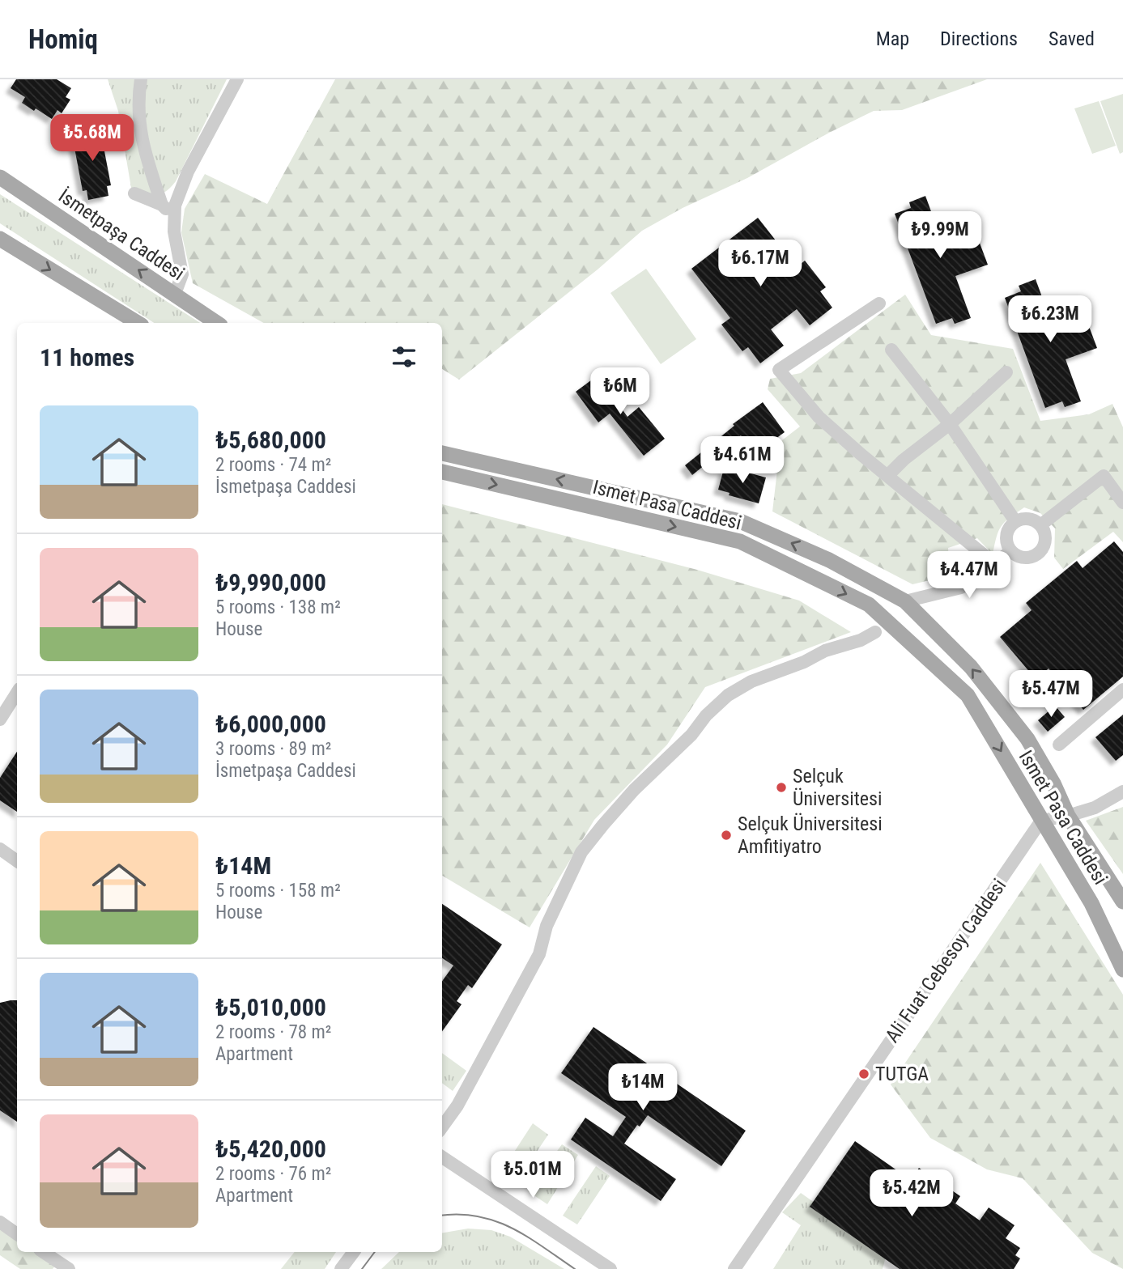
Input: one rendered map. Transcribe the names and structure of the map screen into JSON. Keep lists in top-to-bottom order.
{
  "streets": {
    "main road": ["İsmetpaşa Caddesi", "Ismet Pasa Caddesi"],
    "street": ["Ali Fuat Cebesoy Caddesi"]
  },
  "crossings": [
    ["Ismet Pasa Caddesi", "Ali Fuat Cebesoy Caddesi"]
  ],
  "places": ["Selçuk Üniversitesi", "Selçuk Üniversitesi Amfitiyatro", "TUTGA"],
  "page": {
    "header": "Homiq",
    "nav": ["Map", "Directions", "Saved"],
    "price": [
      "₺5.68M",
      "₺9.99M",
      "₺6.17M",
      "₺6.23M",
      "₺6M",
      "₺4.61M",
      "₺4.47M",
      "₺5.47M",
      "₺14M",
      "₺5.01M",
      "₺5.42M"
    ],
    "heading": "11 homes",
    "list": [
      {
        "name": "₺5,680,000",
        "note": "2 rooms · 74 m² · İsmetpaşa Caddesi"
      },
      {
        "name": "₺9,990,000",
        "note": "5 rooms · 138 m² · House"
      },
      {
        "name": "₺6,000,000",
        "note": "3 rooms · 89 m² · İsmetpaşa Caddesi"
      },
      {
        "name": "₺14M",
        "note": "5 rooms · 158 m² · House"
      },
      {
        "name": "₺5,010,000",
        "note": "2 rooms · 78 m² · Apartment"
      },
      {
        "name": "₺5,420,000",
        "note": "2 rooms · 76 m² · Apartment"
      }
    ]
  }
}
